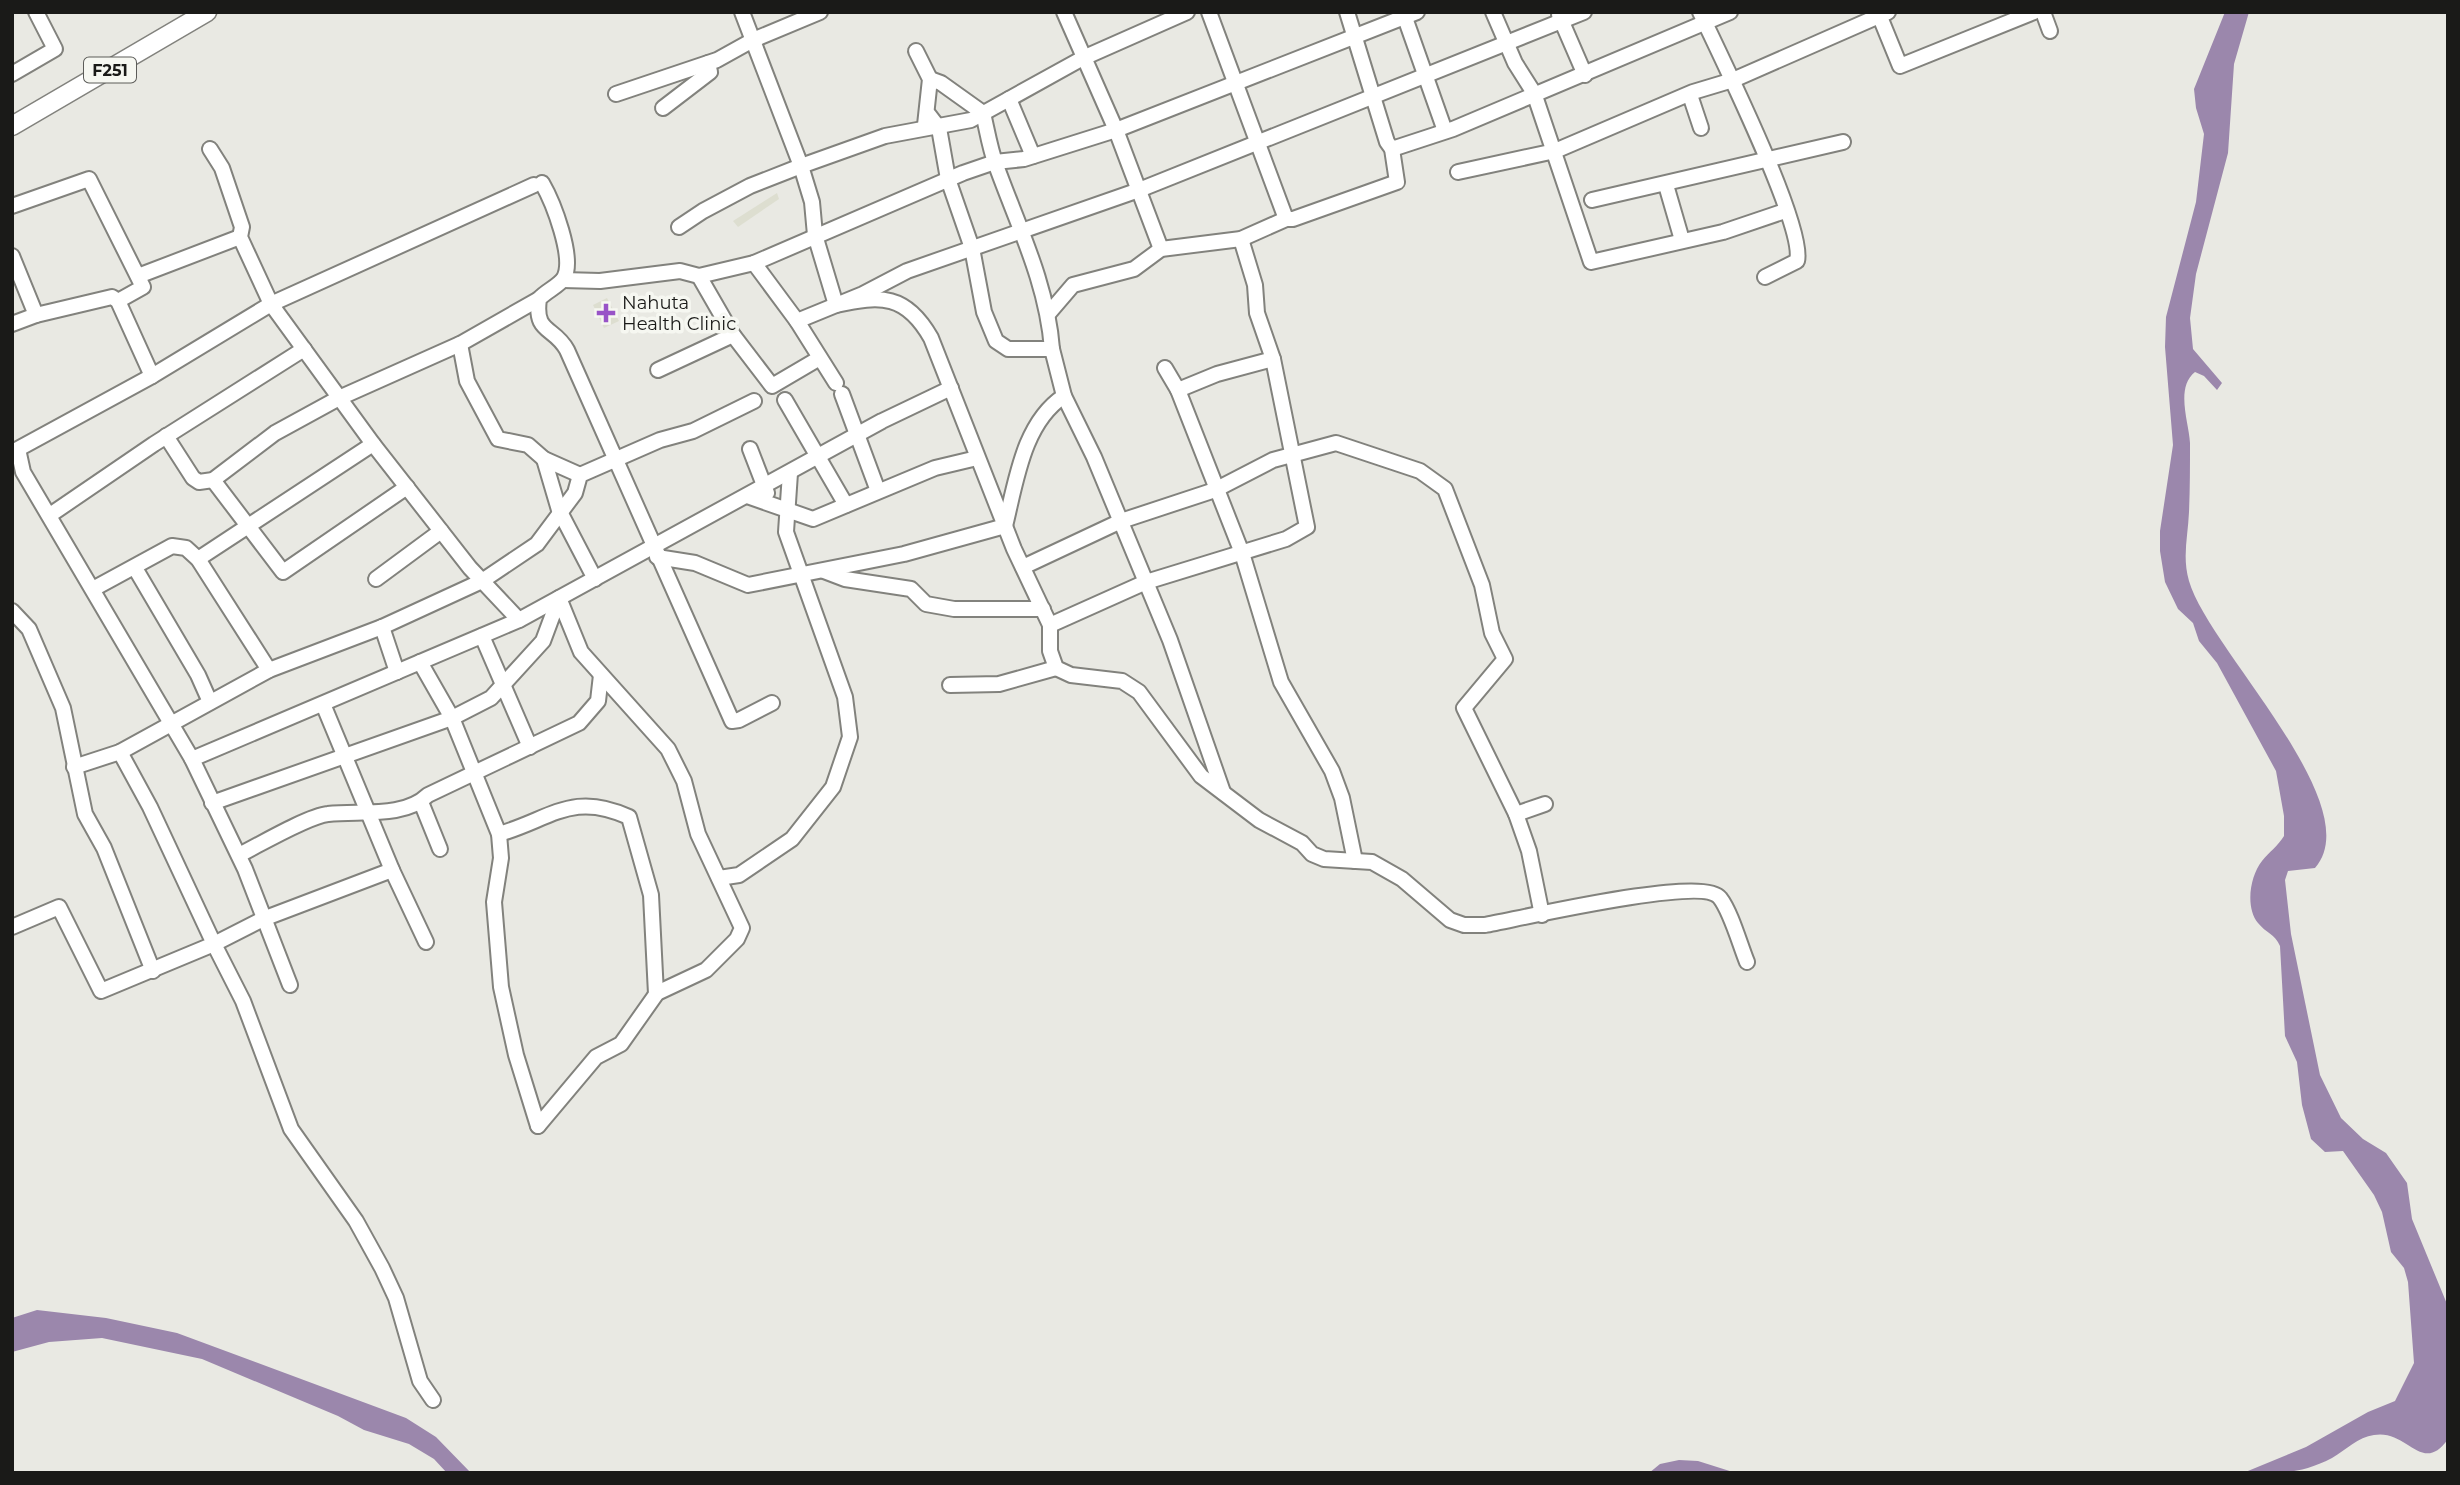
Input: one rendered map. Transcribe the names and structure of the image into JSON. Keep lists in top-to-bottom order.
{
  "streets": {
    "main road": ["F251"]
  },
  "places": {
    "health": ["Nahuta Health Clinic"]
  }
}
